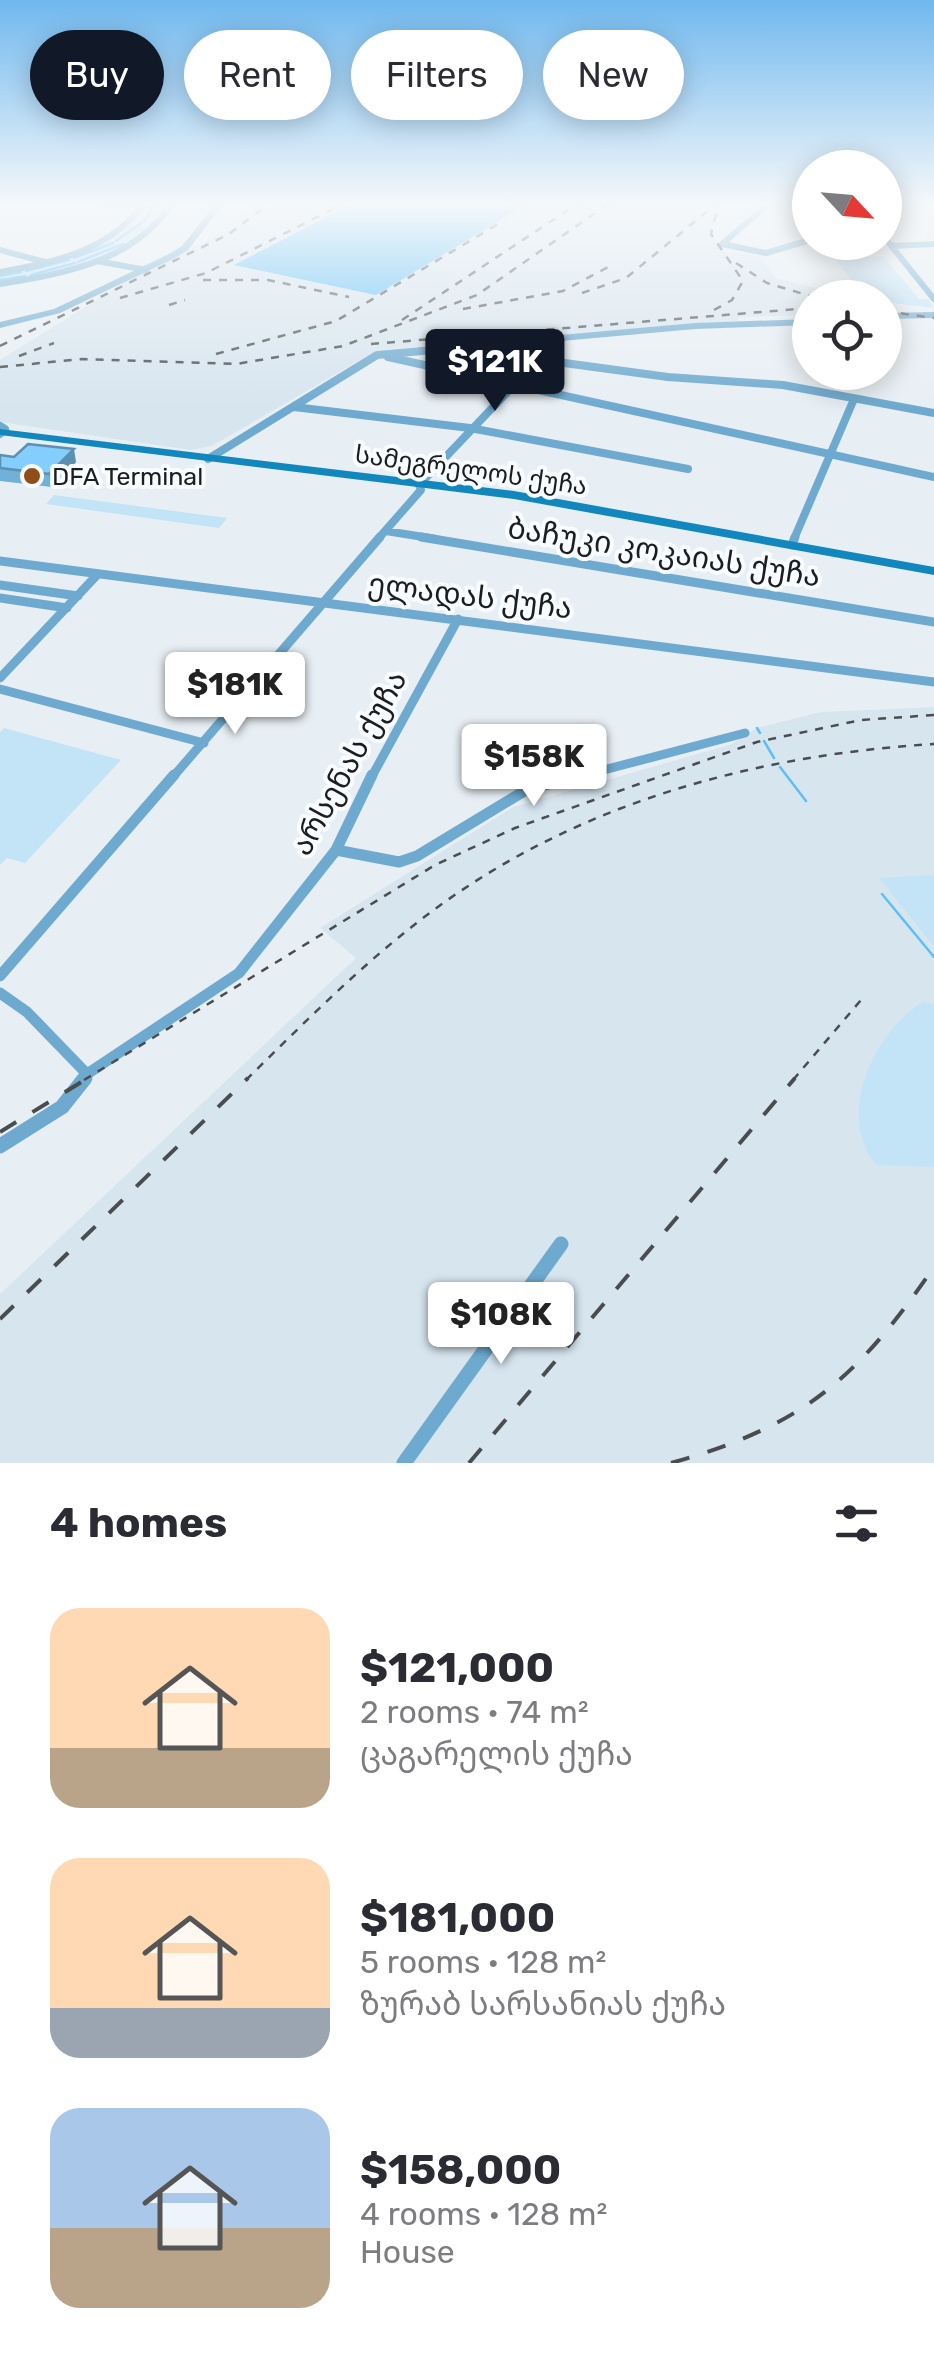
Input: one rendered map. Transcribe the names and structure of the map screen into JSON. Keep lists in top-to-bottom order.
{
  "streets": {
    "main road": ["სამეგრელოს ქუჩა"],
    "street": ["ბაჩუკი კოკაიას ქუჩა", "ელადას ქუჩა", "არსენას ქუჩა"]
  },
  "crossings": [
    ["ელადას ქუჩა", "არსენას ქუჩა"]
  ],
  "places": ["DFA Terminal"],
  "north": "bottom right",
  "page": {
    "chip": [
      "Buy",
      "Rent",
      "Filters",
      "New"
    ],
    "price": [
      "$121K",
      "$181K",
      "$158K",
      "$108K"
    ],
    "heading": "4 homes",
    "list": [
      {
        "name": "$121,000",
        "note": "2 rooms · 74 m² · ცაგარელის ქუჩა"
      },
      {
        "name": "$181,000",
        "note": "5 rooms · 128 m² · ზურაბ სარსანიას ქუჩა"
      },
      {
        "name": "$158,000",
        "note": "4 rooms · 128 m² · House"
      }
    ]
  }
}
